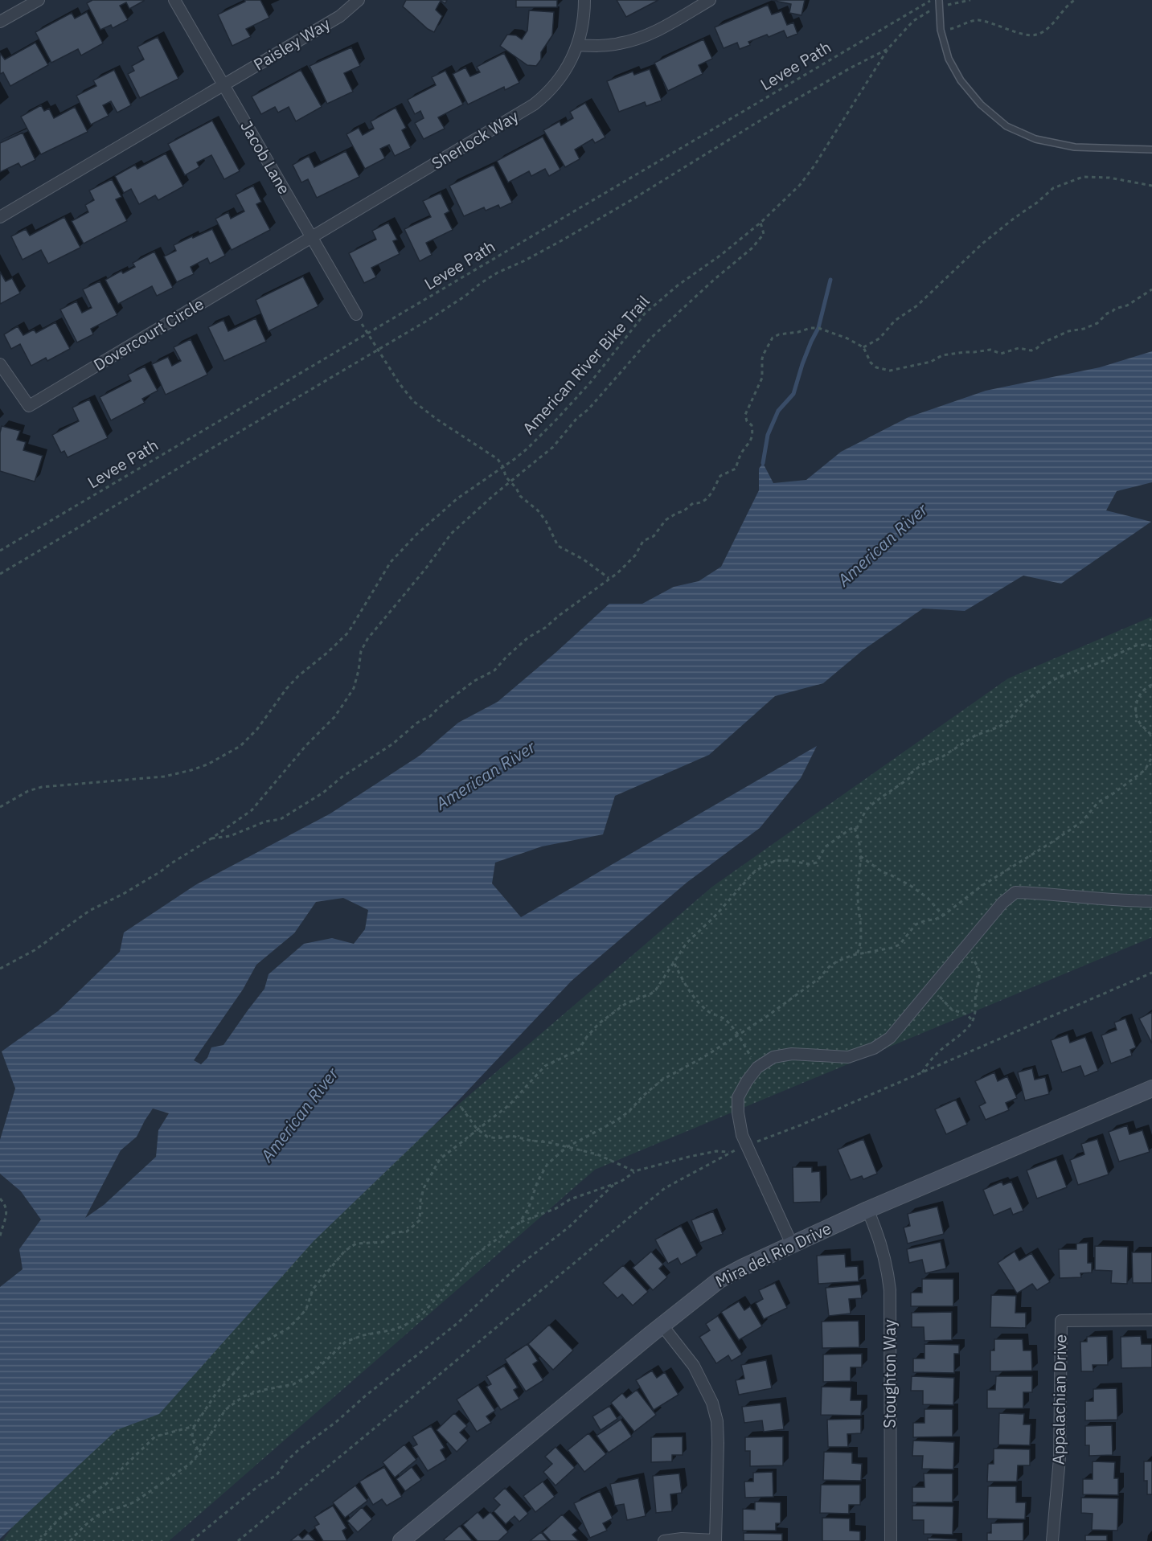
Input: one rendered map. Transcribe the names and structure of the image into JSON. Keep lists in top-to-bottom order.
{
  "streets": {
    "street": [
      "Paisley Way",
      "Sherlock Way",
      "Jacob Lane",
      "Dovercourt Circle",
      "Mira del Rio Drive",
      "Stoughton Way",
      "Appalachian Drive"
    ],
    "path": ["Levee Path", "American River Bike Trail"]
  },
  "crossings": [
    ["Paisley Way", "Jacob Lane"],
    ["Sherlock Way", "Jacob Lane"],
    ["Sherlock Way", "Dovercourt Circle"],
    ["Jacob Lane", "Dovercourt Circle"],
    ["Mira del Rio Drive", "Stoughton Way"]
  ],
  "water": ["American River"]
}
